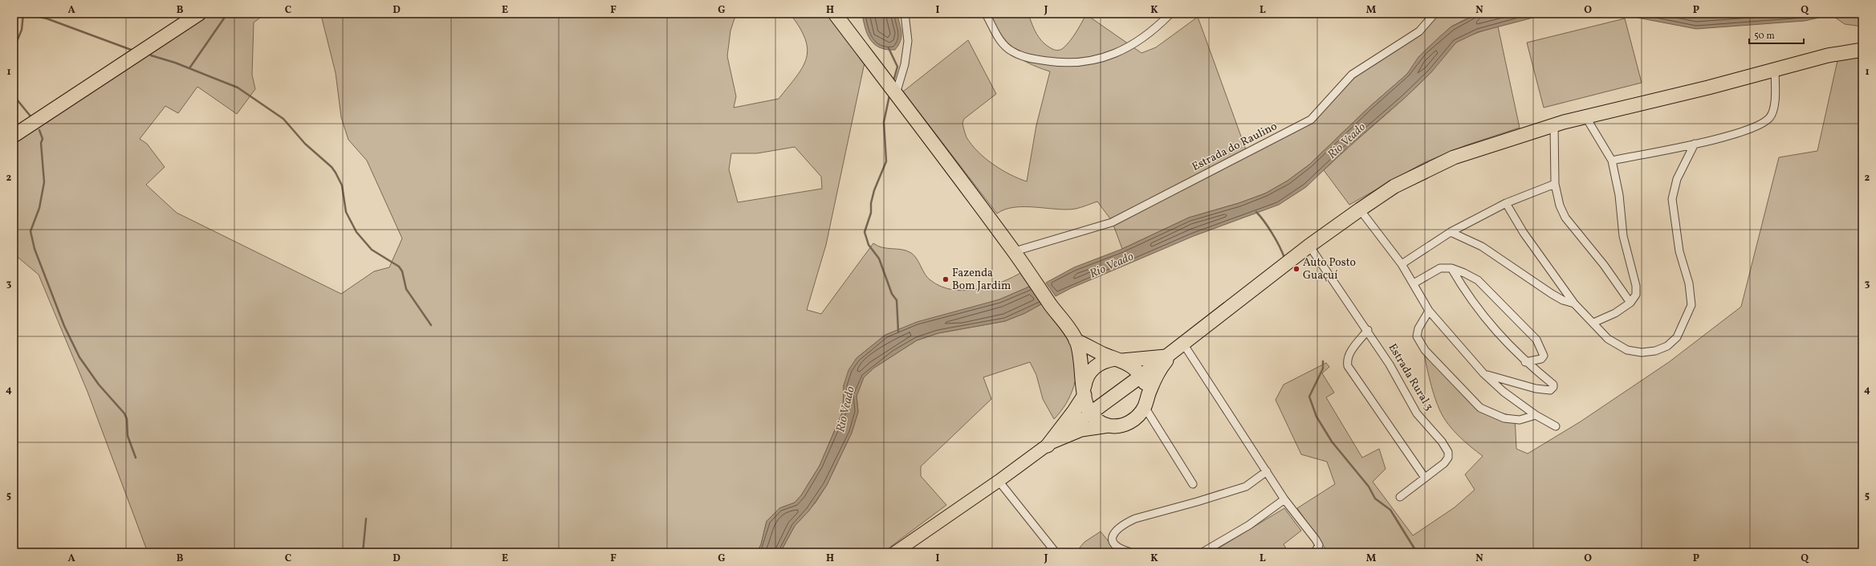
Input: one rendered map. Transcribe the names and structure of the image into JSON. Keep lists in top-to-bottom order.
{
  "streets": {
    "street": ["Estrada do Raulino", "Estrada Rural 3"]
  },
  "water": ["Rio Veado"],
  "places": ["Auto Posto Guaçuí", "Fazenda Bom Jardim"],
  "scale_bar": "50 m",
  "grid": {
    "columns": [
      "A",
      "B",
      "C",
      "D",
      "E",
      "F",
      "G",
      "H",
      "I",
      "J",
      "K",
      "L",
      "M",
      "N",
      "O",
      "P",
      "Q"
    ],
    "rows": [
      "1",
      "2",
      "3",
      "4",
      "5"
    ]
  }
}
